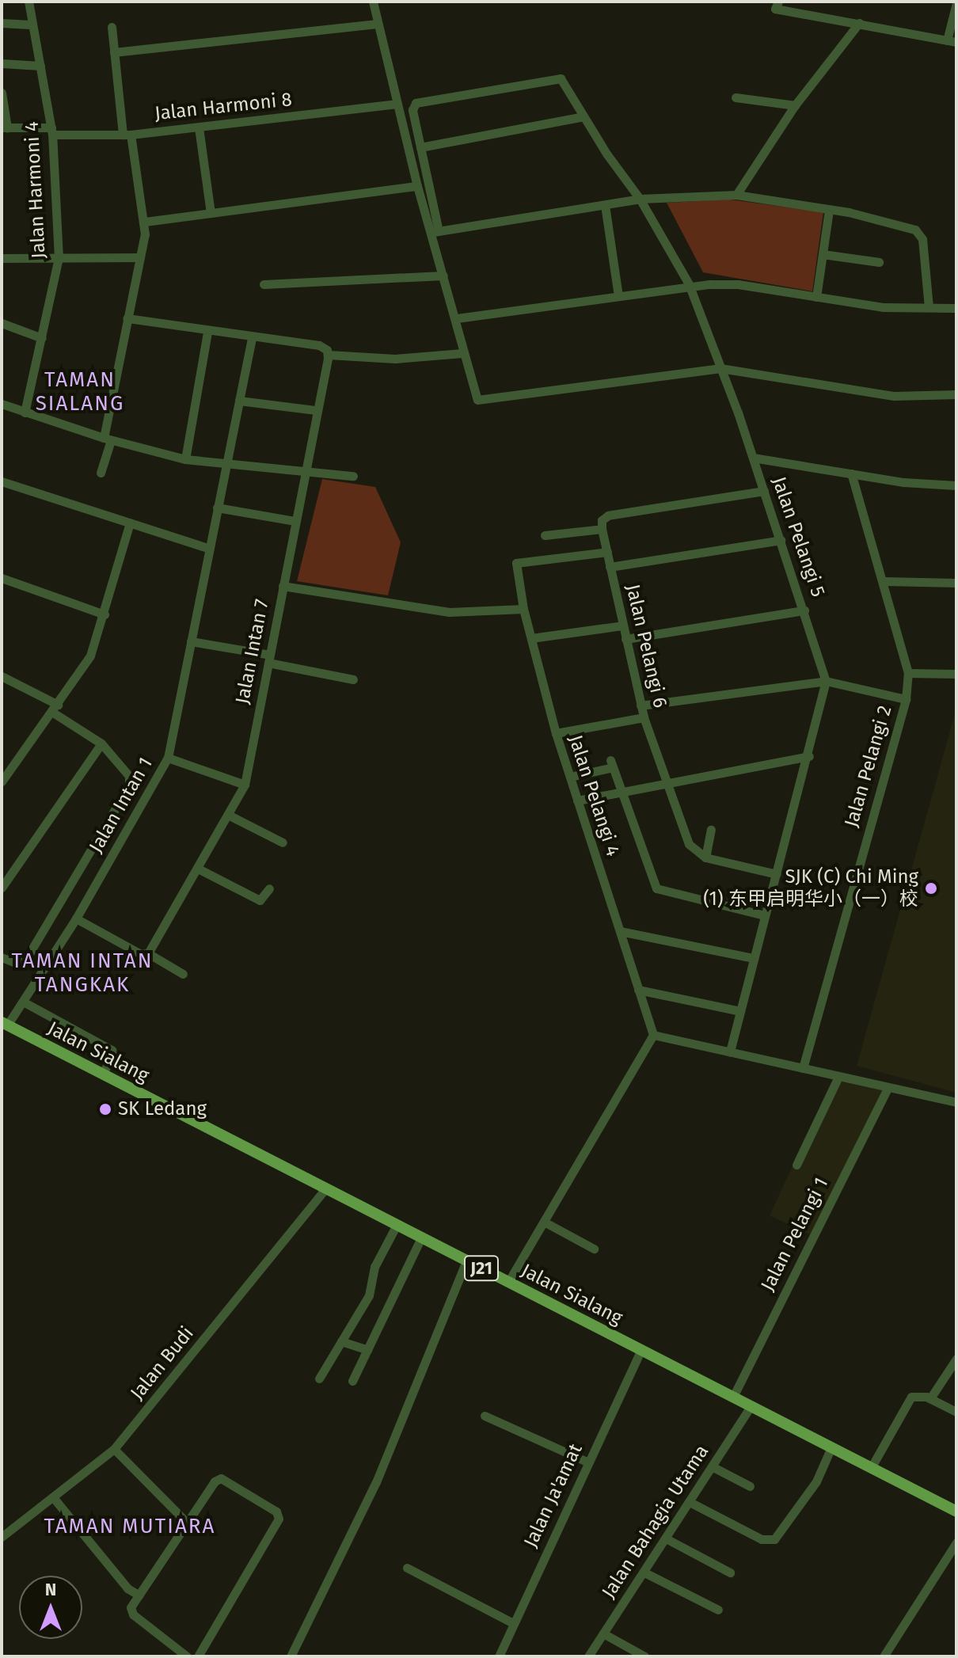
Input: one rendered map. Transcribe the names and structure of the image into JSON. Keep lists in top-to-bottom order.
{
  "streets": {
    "main road": ["Jalan Sialang", "J21"],
    "street": [
      "Jalan Harmoni 8",
      "Jalan Harmoni 4",
      "Jalan Pelangi 5",
      "Jalan Pelangi 6",
      "Jalan Intan 7",
      "Jalan Pelangi 2",
      "Jalan Pelangi 4",
      "Jalan Intan 1",
      "Jalan Pelangi 1",
      "Jalan Budi",
      "Jalan Ja'amat",
      "Jalan Bahagia Utama"
    ]
  },
  "crossings": [
    ["Jalan Harmoni 8", "Jalan Harmoni 4"],
    ["Jalan Pelangi 6", "Jalan Pelangi 4"],
    ["Jalan Intan 1", "Jalan Sialang"],
    ["Jalan Sialang", "Jalan Pelangi 1"],
    ["Jalan Sialang", "Jalan Budi"],
    ["Jalan Sialang", "Jalan Ja'amat"],
    ["Jalan Sialang", "Jalan Bahagia Utama"]
  ],
  "districts": ["TAMAN SIALANG", "TAMAN INTAN TANGKAK", "TAMAN MUTIARA"],
  "places": ["SJK (C) Chi Ming (1) 东甲启明华小（一）校", "SK Ledang"],
  "north": "top"
}
